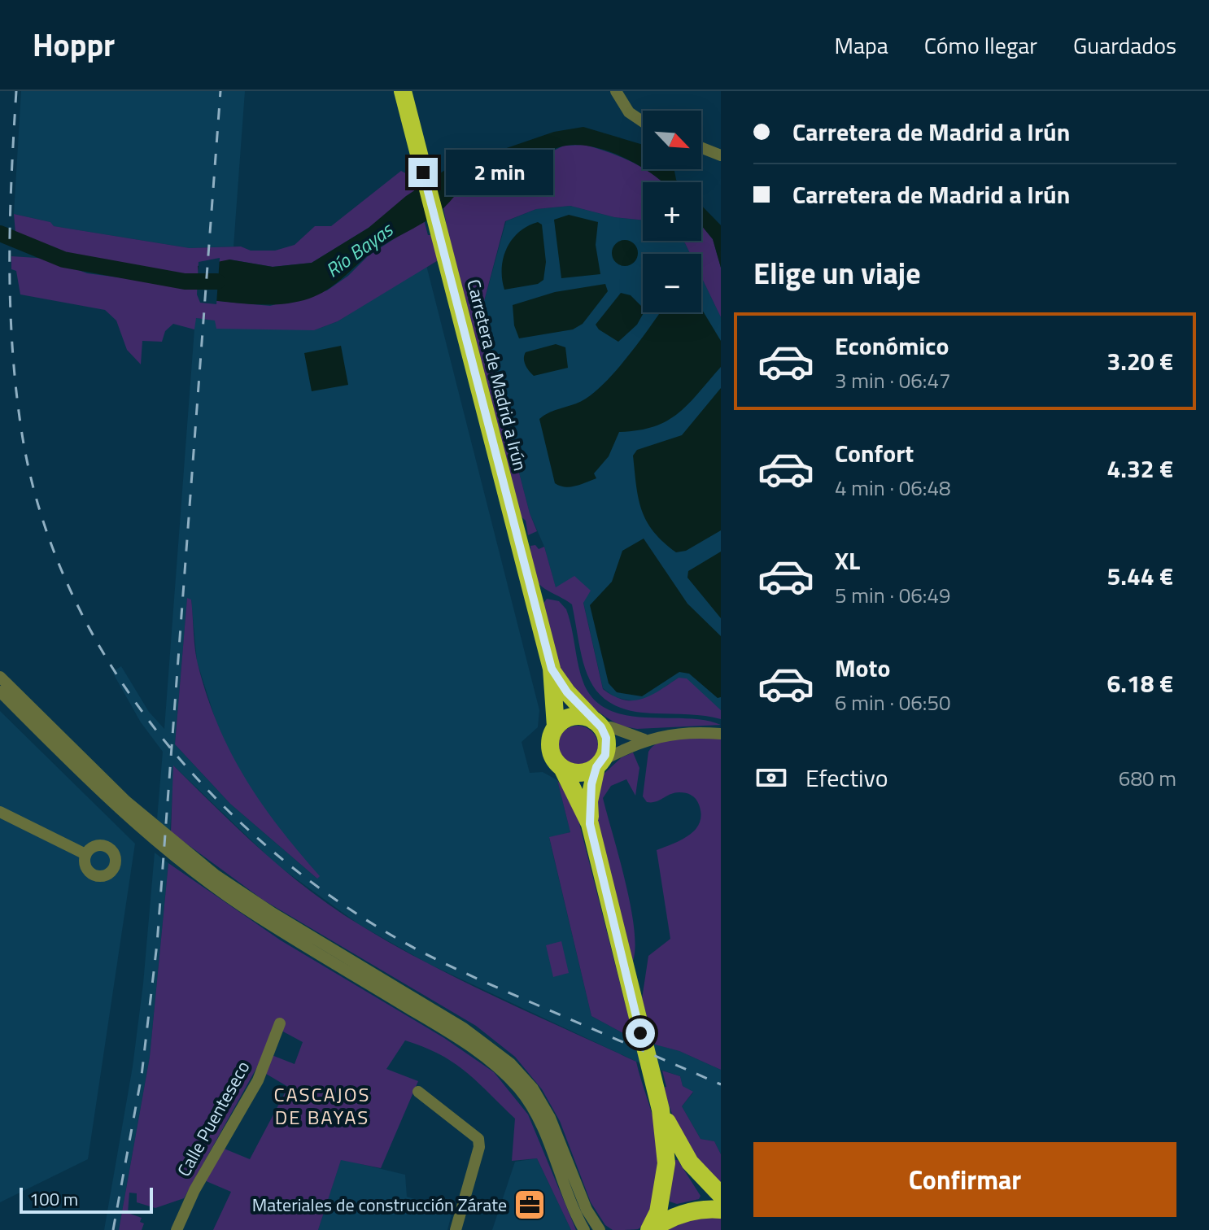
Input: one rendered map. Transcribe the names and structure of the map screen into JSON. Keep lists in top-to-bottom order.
{
  "streets": {
    "highway": ["Carretera de Madrid a Irún"],
    "street": ["Calle Puenteseco"]
  },
  "districts": ["CASCAJOS DE BAYAS"],
  "water": ["Río Bayas"],
  "places": {
    "office": ["Materiales de construcción Zárate"]
  },
  "scale_bar": "100 m",
  "north": "bottom right",
  "page": {
    "header": "Hoppr",
    "nav": ["Mapa", "Cómo llegar", "Guardados"],
    "banner": ["Carretera de Madrid a Irún", "Carretera de Madrid a Irún"],
    "map_buttons": ["+", "−"],
    "bubble": "2 min",
    "heading": "Elige un viaje",
    "list": [
      {
        "name": "Económico",
        "note": "3 min · 06:47",
        "value": "3.20 €"
      },
      {
        "name": "Confort",
        "note": "4 min · 06:48",
        "value": "4.32 €"
      },
      {
        "name": "XL",
        "note": "5 min · 06:49",
        "value": "5.44 €"
      },
      {
        "name": "Moto",
        "note": "6 min · 06:50",
        "value": "6.18 €"
      }
    ],
    "pay": ["Efectivo", "680 m"],
    "buttons": "Confirmar",
    "scale": "100 m"
  }
}
